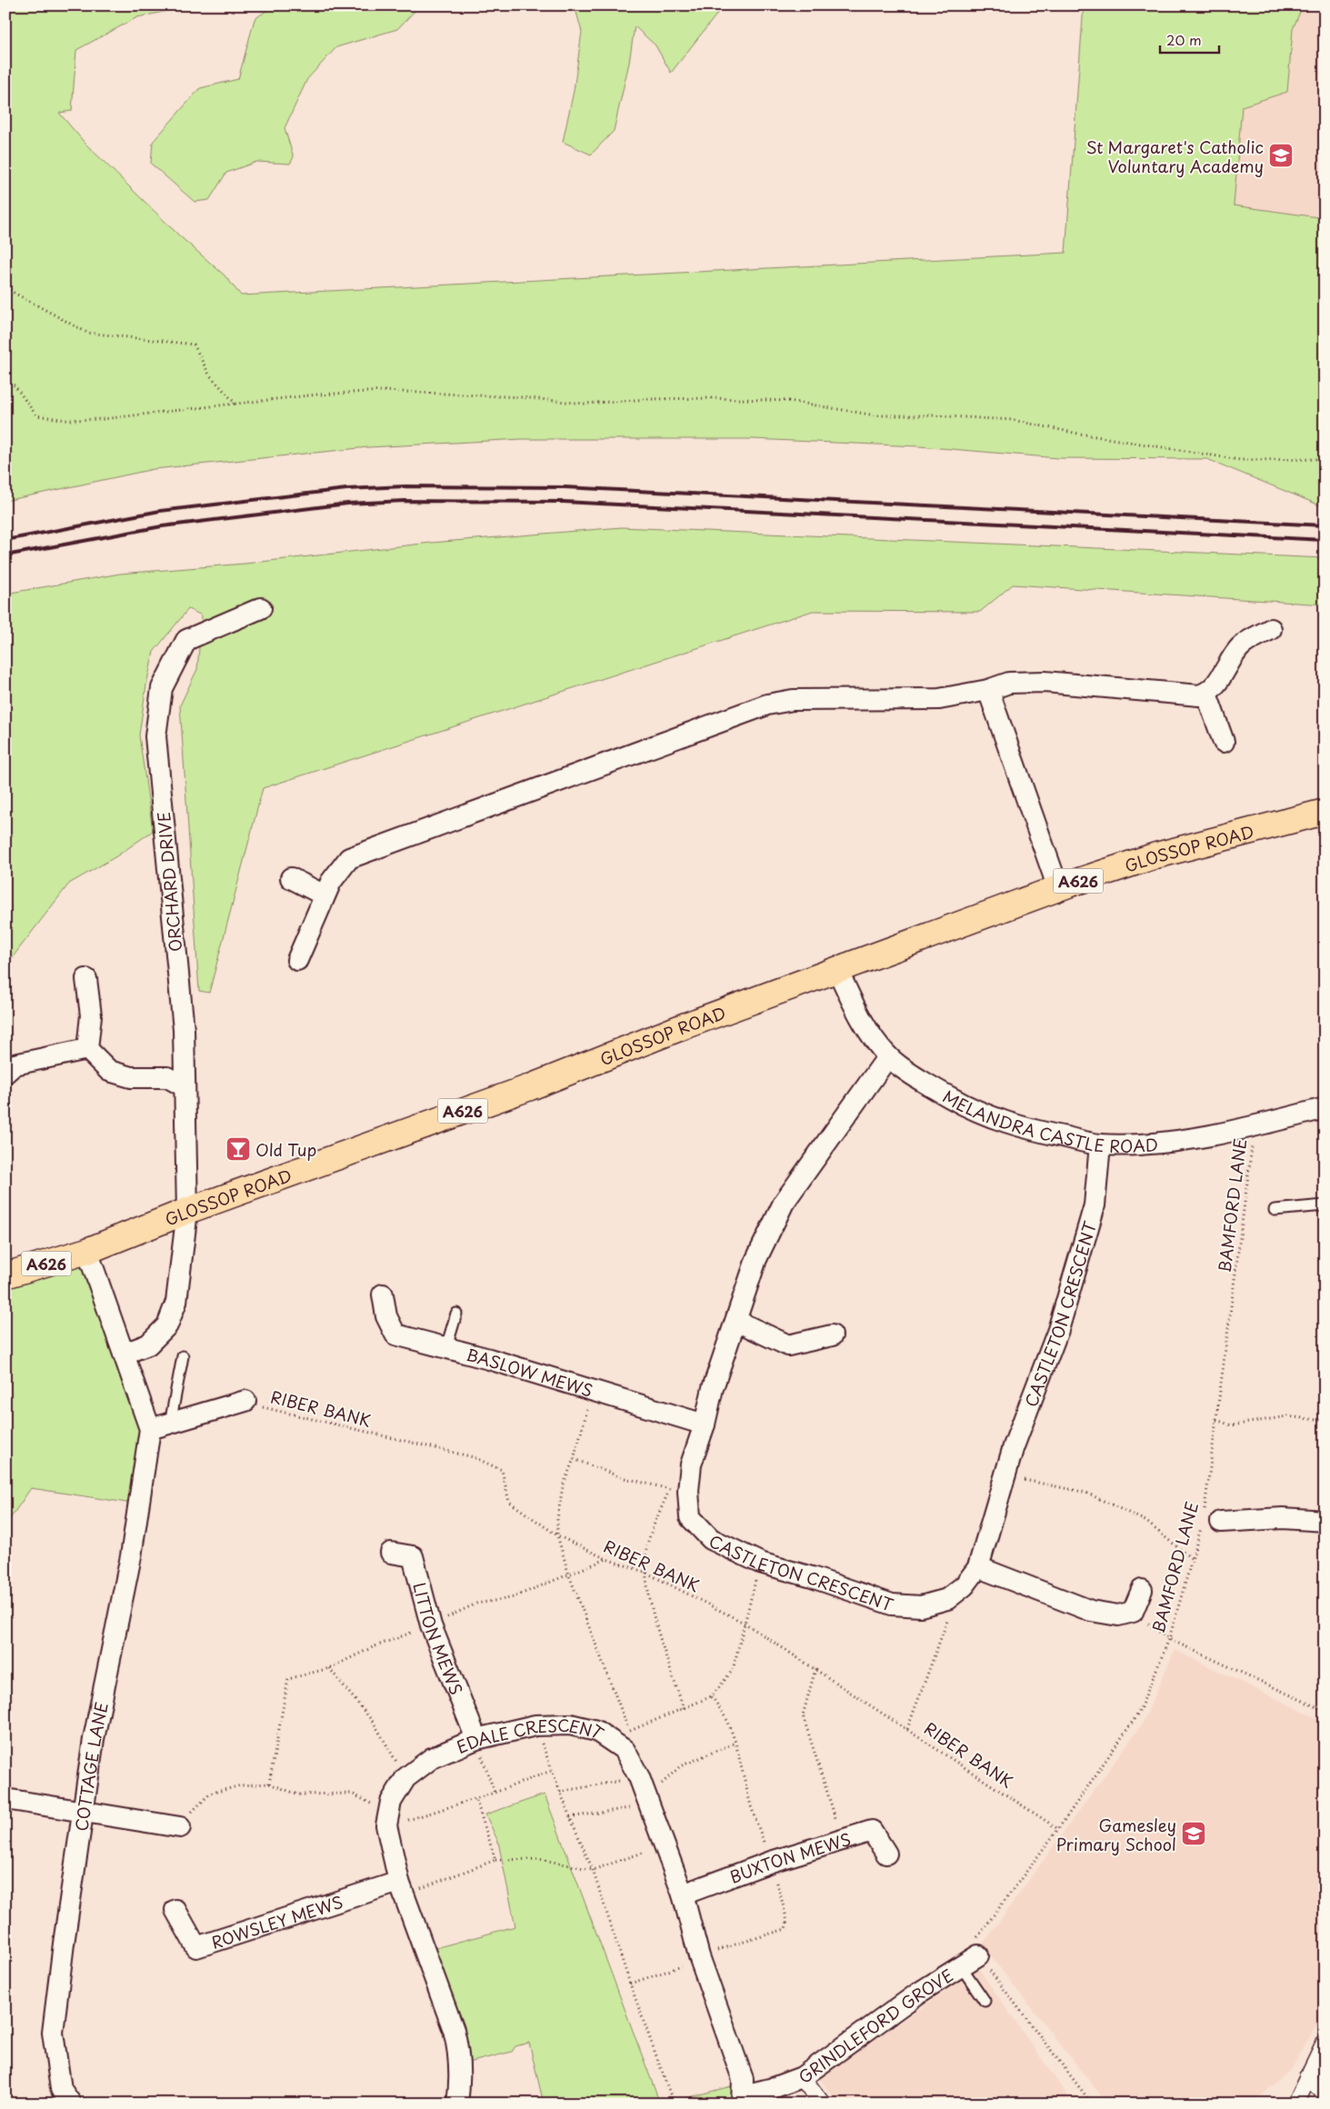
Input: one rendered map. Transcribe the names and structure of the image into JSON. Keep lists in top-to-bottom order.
{
  "streets": {
    "main road": ["GLOSSOP ROAD", "A626"],
    "street": [
      "ORCHARD DRIVE",
      "MELANDRA CASTLE ROAD",
      "CASTLETON CRESCENT",
      "BASLOW MEWS",
      "LITTON MEWS",
      "EDALE CRESCENT",
      "COTTAGE LANE",
      "BUXTON MEWS",
      "ROWSLEY MEWS",
      "GRINDLEFORD GROVE"
    ],
    "path": ["BAMFORD LANE", "RIBER BANK"]
  },
  "crossings": [
    ["GLOSSOP ROAD", "ORCHARD DRIVE"],
    ["GLOSSOP ROAD", "MELANDRA CASTLE ROAD"],
    ["GLOSSOP ROAD", "COTTAGE LANE"],
    ["MELANDRA CASTLE ROAD", "BAMFORD LANE"],
    ["MELANDRA CASTLE ROAD", "CASTLETON CRESCENT"],
    ["BAMFORD LANE", "RIBER BANK"],
    ["BAMFORD LANE", "GRINDLEFORD GROVE"],
    ["CASTLETON CRESCENT", "BASLOW MEWS"],
    ["LITTON MEWS", "EDALE CRESCENT"],
    ["EDALE CRESCENT", "BUXTON MEWS"],
    ["EDALE CRESCENT", "ROWSLEY MEWS"],
    ["EDALE CRESCENT", "GRINDLEFORD GROVE"]
  ],
  "places": {
    "school or university": ["St Margaret's Catholic Voluntary Academy", "Gamesley Primary School"],
    "bar": ["Old Tup"]
  },
  "scale_bar": "20 m"
}
